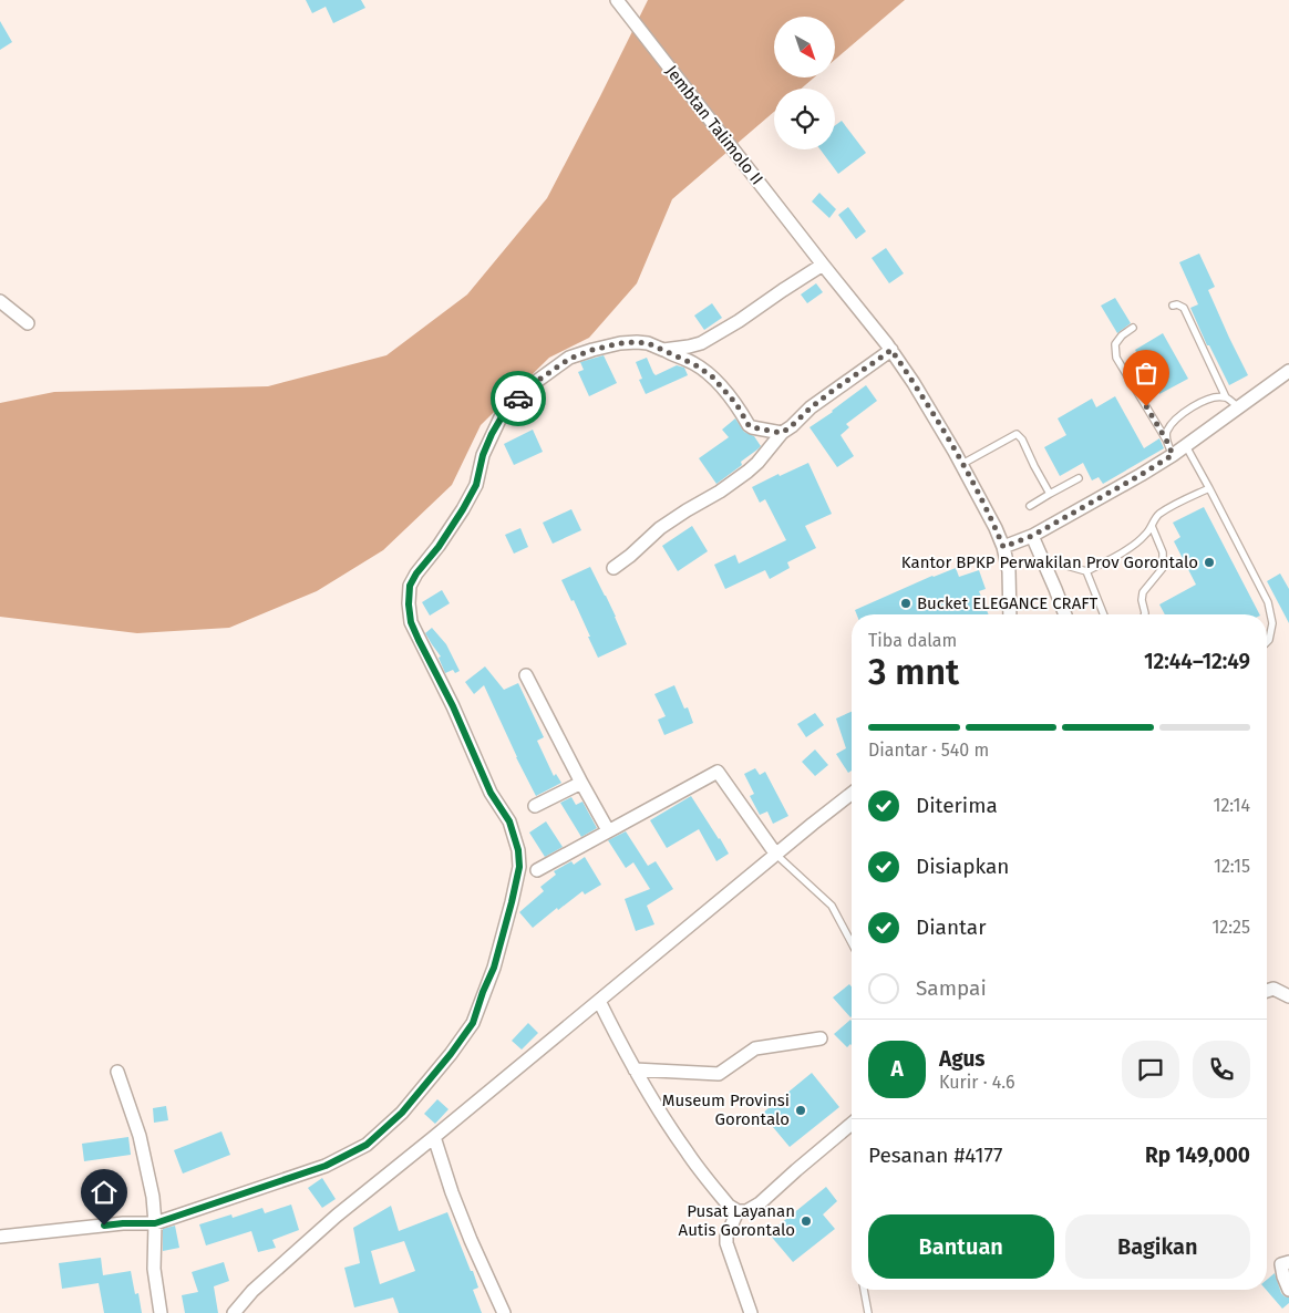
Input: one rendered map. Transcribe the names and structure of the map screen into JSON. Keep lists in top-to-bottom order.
{
  "streets": {
    "street": ["Jembtan Talimolo II"]
  },
  "places": [
    "Kantor BPKP Perwakilan Prov Gorontalo",
    "Bucket ELEGANCE CRAFT",
    "Museum Provinsi Gorontalo",
    "Pusat Layanan Autis Gorontalo"
  ],
  "north": "bottom right",
  "page": {
    "heading": ["3 mnt", "Tiba dalam", "12:44–12:49"],
    "panel": [
      "Agus",
      "Kurir · 4.6",
      "Pesanan #4177",
      "Rp 149,000"
    ],
    "bar": "Diantar · 540 m",
    "list": [
      ["Diterima", "12:14"],
      ["Disiapkan", "12:15"],
      ["Diantar", "12:25"],
      "Sampai"
    ],
    "round": "A",
    "buttons": ["Bantuan", "Bagikan"]
  }
}
